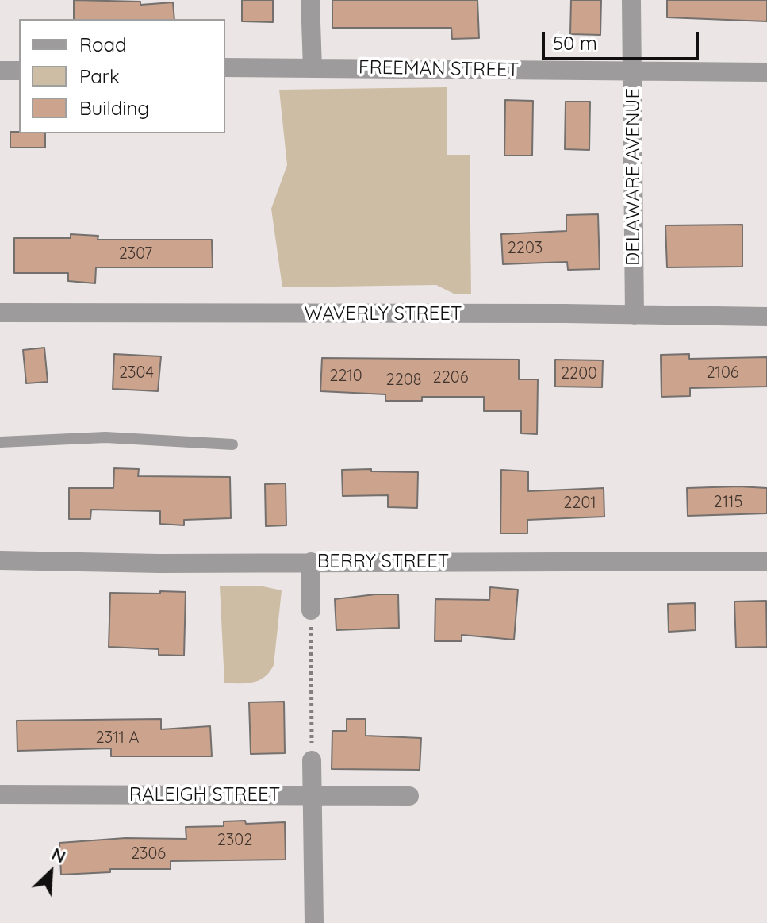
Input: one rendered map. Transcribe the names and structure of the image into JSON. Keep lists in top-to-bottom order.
{
  "streets": {
    "street": [
      "FREEMAN STREET",
      "DELAWARE AVENUE",
      "WAVERLY STREET",
      "BERRY STREET",
      "RALEIGH STREET"
    ]
  },
  "crossings": [
    ["FREEMAN STREET", "DELAWARE AVENUE"],
    ["DELAWARE AVENUE", "WAVERLY STREET"]
  ],
  "house_numbers": [
    "2203",
    "2307",
    "2304",
    "2106",
    "2200",
    "2210",
    "2206",
    "2208",
    "2115",
    "2201",
    "2311 A",
    "2302",
    "2306"
  ],
  "legend": ["Road", "Park", "Building"],
  "scale_bar": "50 m",
  "north": "top right"
}
